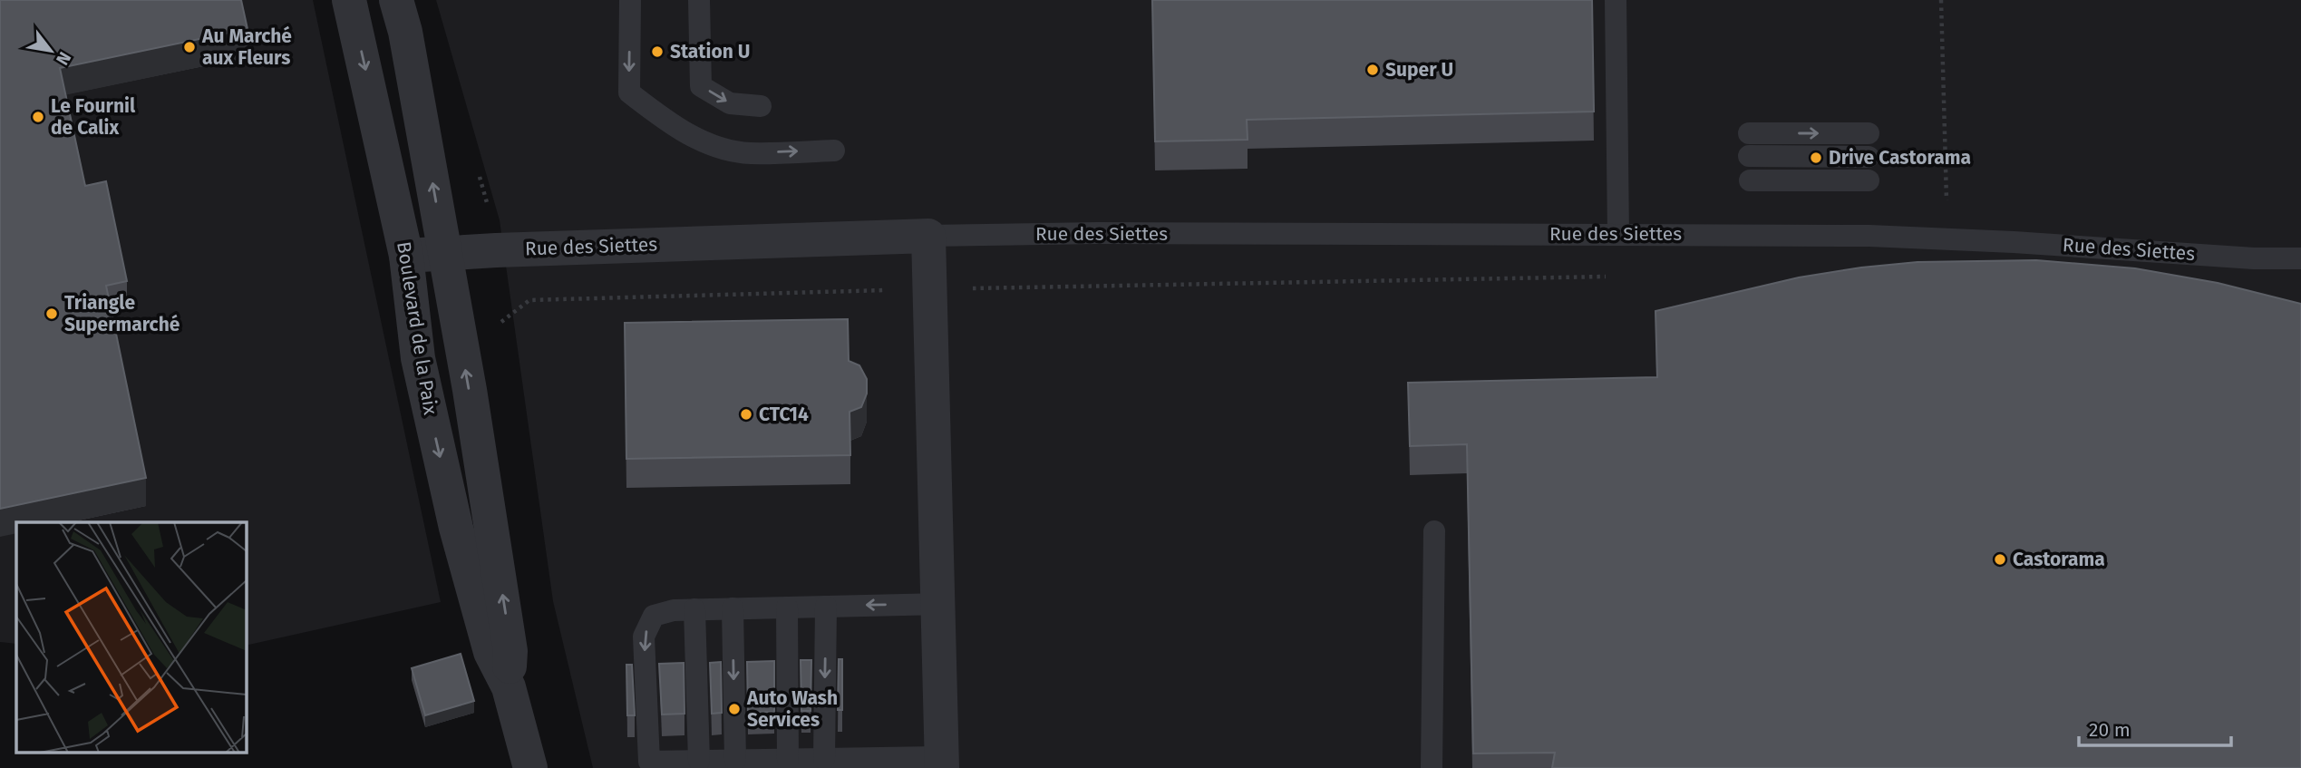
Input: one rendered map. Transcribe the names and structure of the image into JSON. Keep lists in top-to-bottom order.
{
  "streets": {
    "street": ["Rue des Siettes", "Boulevard de la Paix"]
  },
  "crossings": [
    ["Rue des Siettes", "Boulevard de la Paix"]
  ],
  "places": [
    "Au Marché aux Fleurs",
    "Station U",
    "Super U",
    "Le Fournil de Calix",
    "Drive Castorama",
    "Triangle Supermarché",
    "CTC14",
    "Castorama",
    "Auto Wash Services"
  ],
  "scale_bar": "20 m",
  "north": "bottom right"
}
